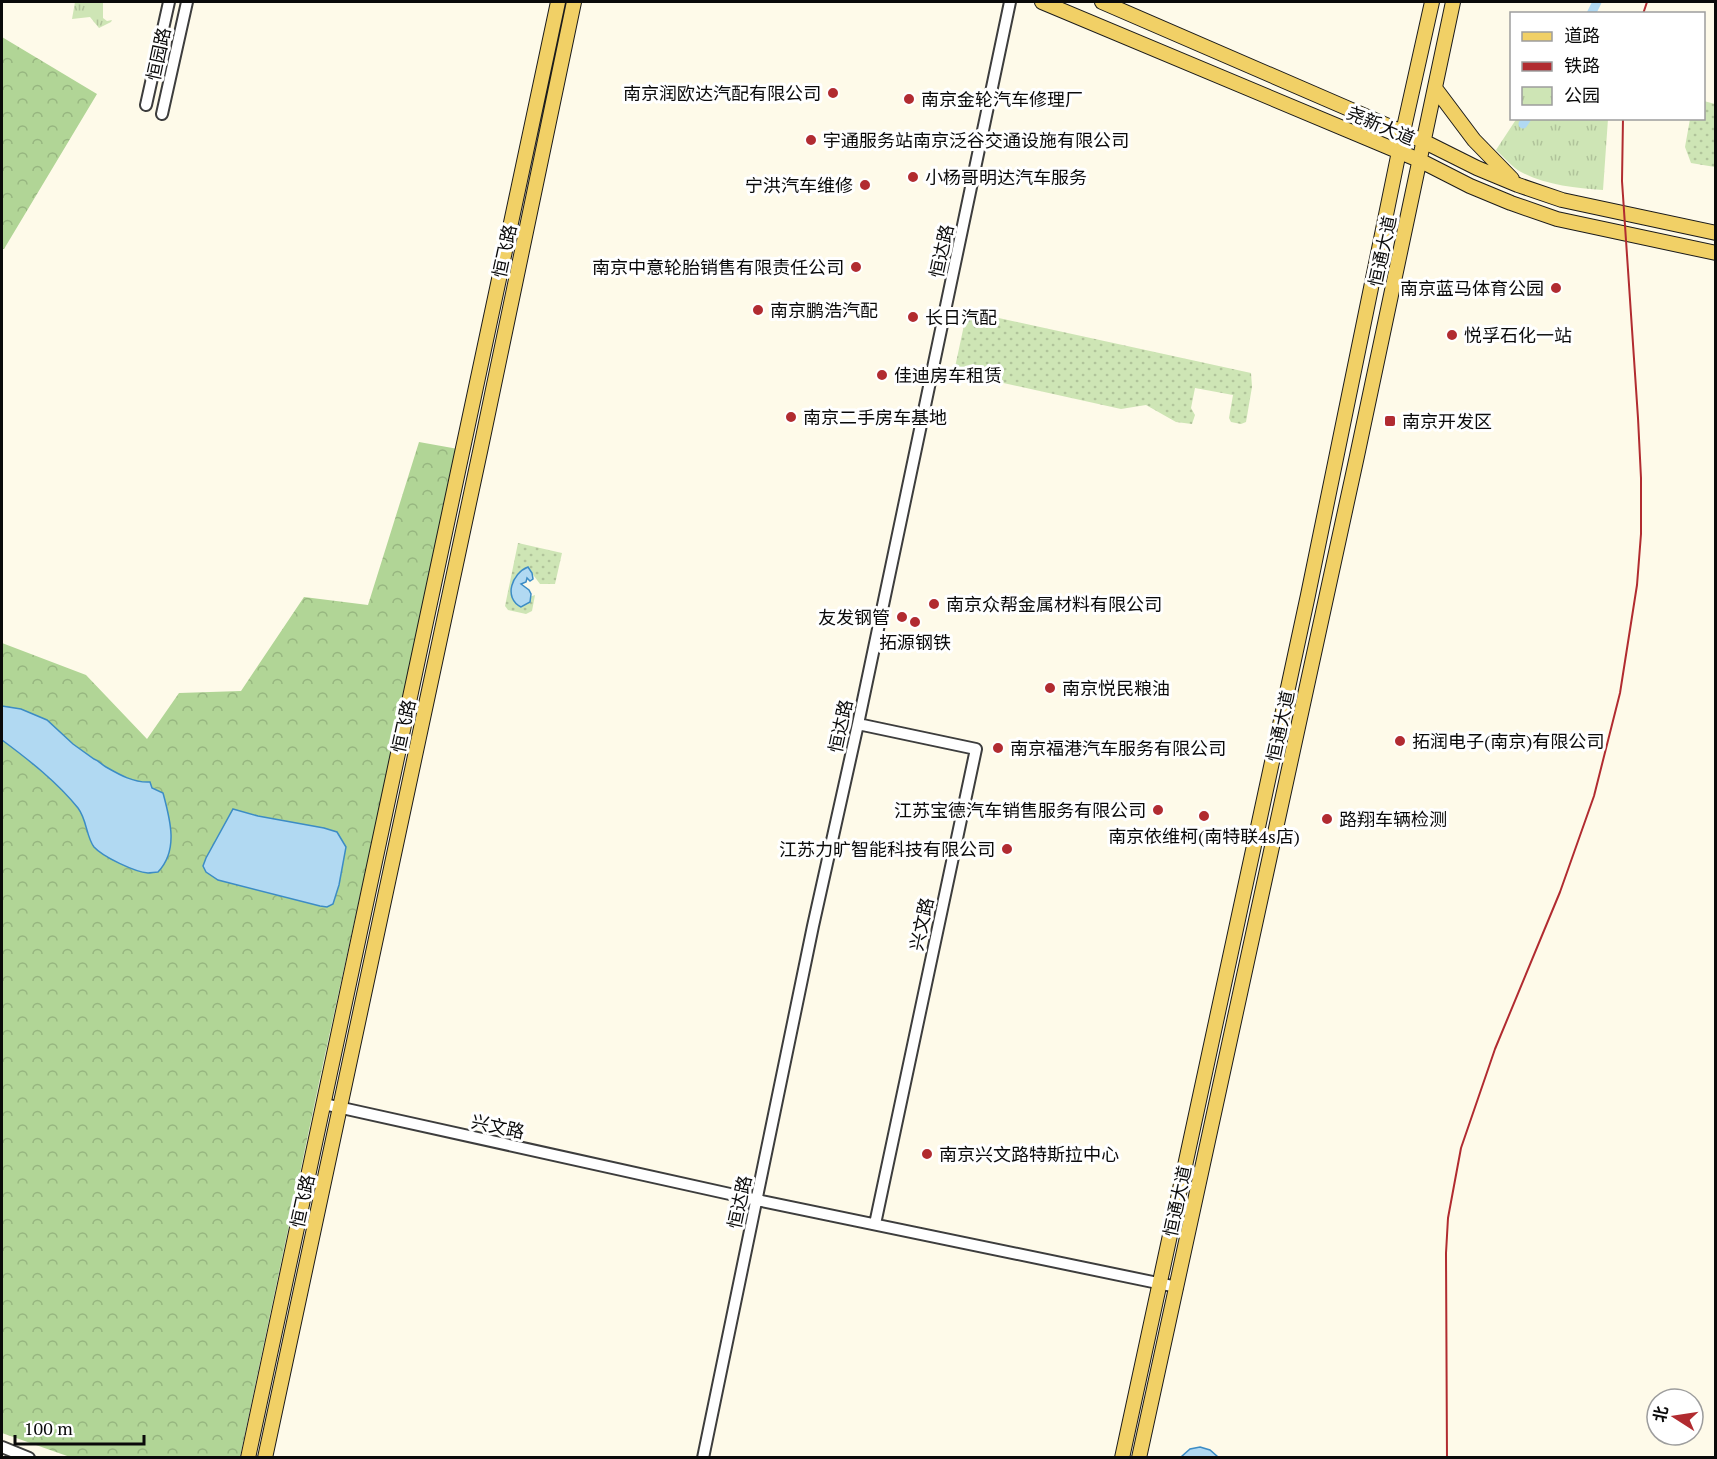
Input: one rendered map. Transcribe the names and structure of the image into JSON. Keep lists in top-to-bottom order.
{
  "streets": {
    "main road": ["尧新大道", "恒飞路", "恒通大道"],
    "street": ["恒园路", "恒达路", "兴文路"]
  },
  "crossings": [
    ["尧新大道", "恒通大道"],
    ["恒飞路", "兴文路"],
    ["恒达路", "兴文路"],
    ["恒通大道", "兴文路"]
  ],
  "places": {
    "other": [
      "南京润欧达汽配有限公司",
      "南京金轮汽车修理厂",
      "宇通服务站南京泛谷交通设施有限公司",
      "小杨哥明达汽车服务",
      "宁洪汽车维修",
      "南京中意轮胎销售有限责任公司",
      "南京蓝马体育公园",
      "南京鹏浩汽配",
      "长日汽配",
      "悦孚石化一站",
      "佳迪房车租赁",
      "南京二手房车基地",
      "南京众帮金属材料有限公司",
      "友发钢管",
      "拓源钢铁",
      "南京悦民粮油",
      "拓润电子(南京)有限公司",
      "南京福港汽车服务有限公司",
      "江苏宝德汽车销售服务有限公司",
      "南京依维柯(南特联4s店)",
      "路翔车辆检测",
      "江苏力旷智能科技有限公司",
      "南京兴文路特斯拉中心"
    ],
    "transit": ["南京开发区"]
  },
  "legend": ["道路", "铁路", "公园"],
  "scale_bar": "100 m",
  "north": "left"
}
